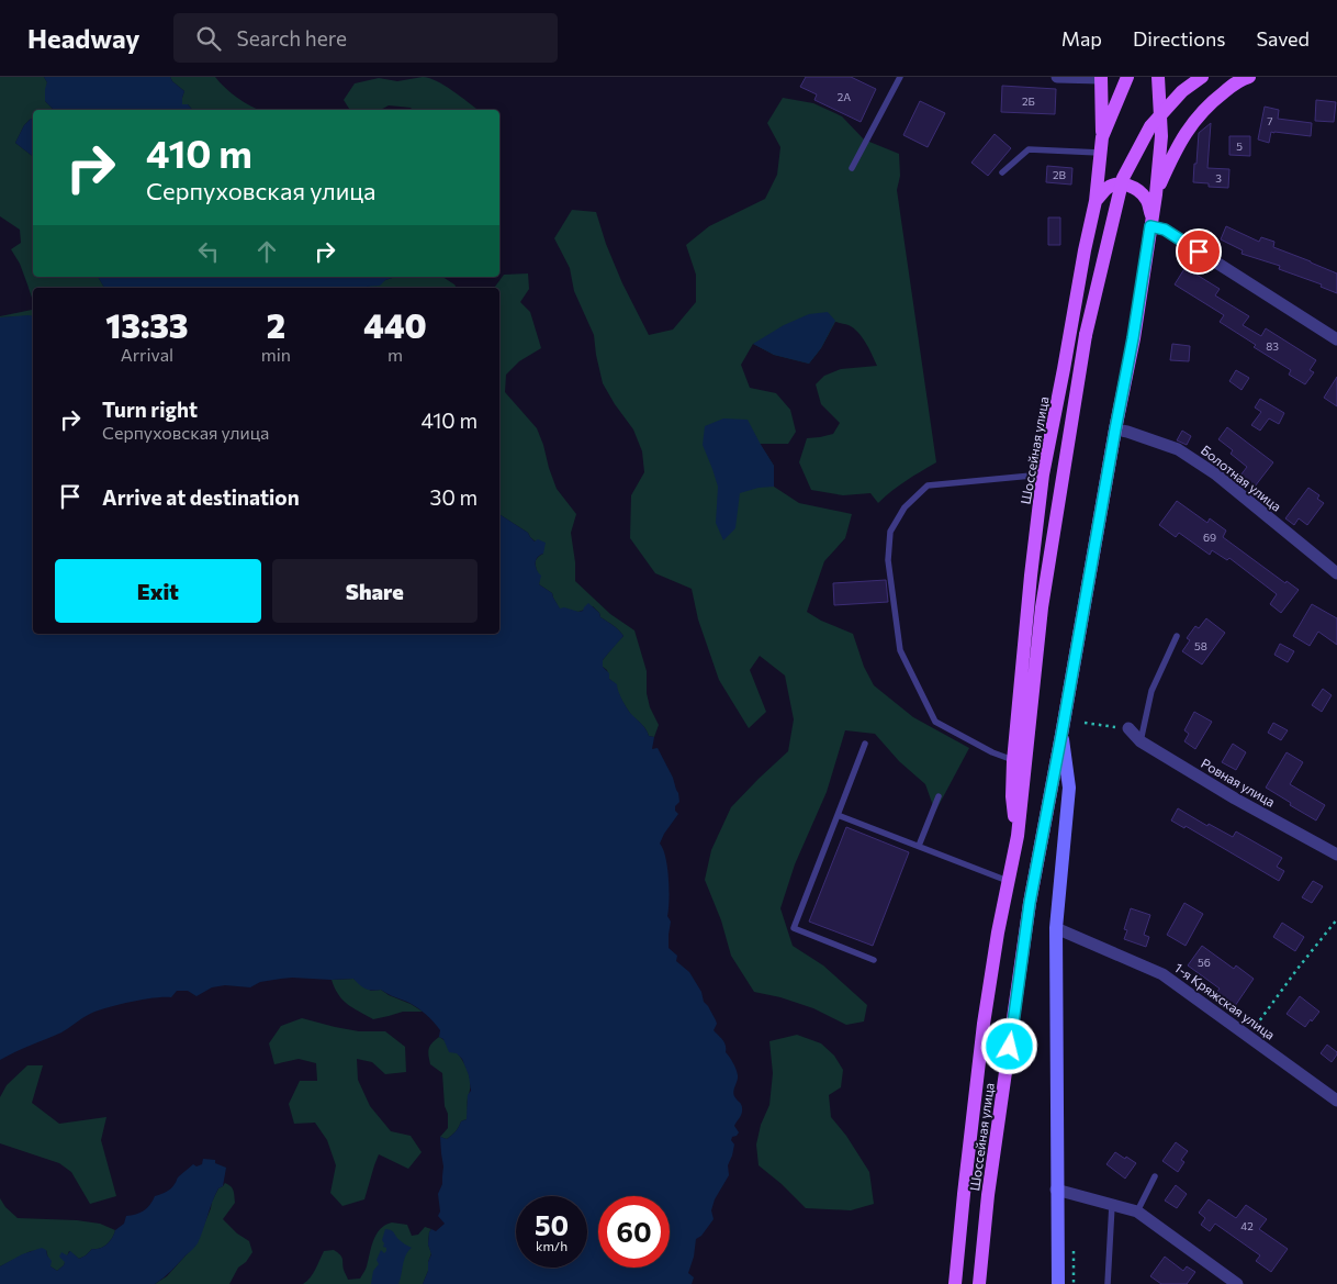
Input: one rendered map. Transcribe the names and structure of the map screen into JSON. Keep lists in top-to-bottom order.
{
  "streets": {
    "main road": ["Шоссейная улица"],
    "street": ["Болотная улица", "Ровная улица", "1-я Кряжская улица"]
  },
  "crossings": [
    ["Шоссейная улица", "Болотная улица"],
    ["Шоссейная улица", "1-я Кряжская улица"]
  ],
  "house_numbers": [
    "2А",
    "2Б",
    "7",
    "5",
    "2В",
    "3",
    "83",
    "69",
    "58",
    "56",
    "42"
  ],
  "page": {
    "header": "Headway",
    "search": "Search here",
    "nav": ["Map", "Directions", "Saved"],
    "turn": ["410 m", "Серпуховская улица"],
    "eta": [
      "13:33",
      "Arrival",
      "2",
      "min",
      "440",
      "m"
    ],
    "list": [
      {
        "name": "Turn right",
        "note": "Серпуховская улица",
        "value": "410 m"
      },
      {
        "name": "Arrive at destination",
        "value": "30 m"
      }
    ],
    "buttons": ["Exit", "Share"],
    "speed": "50 km/h",
    "limit": "60"
  }
}
